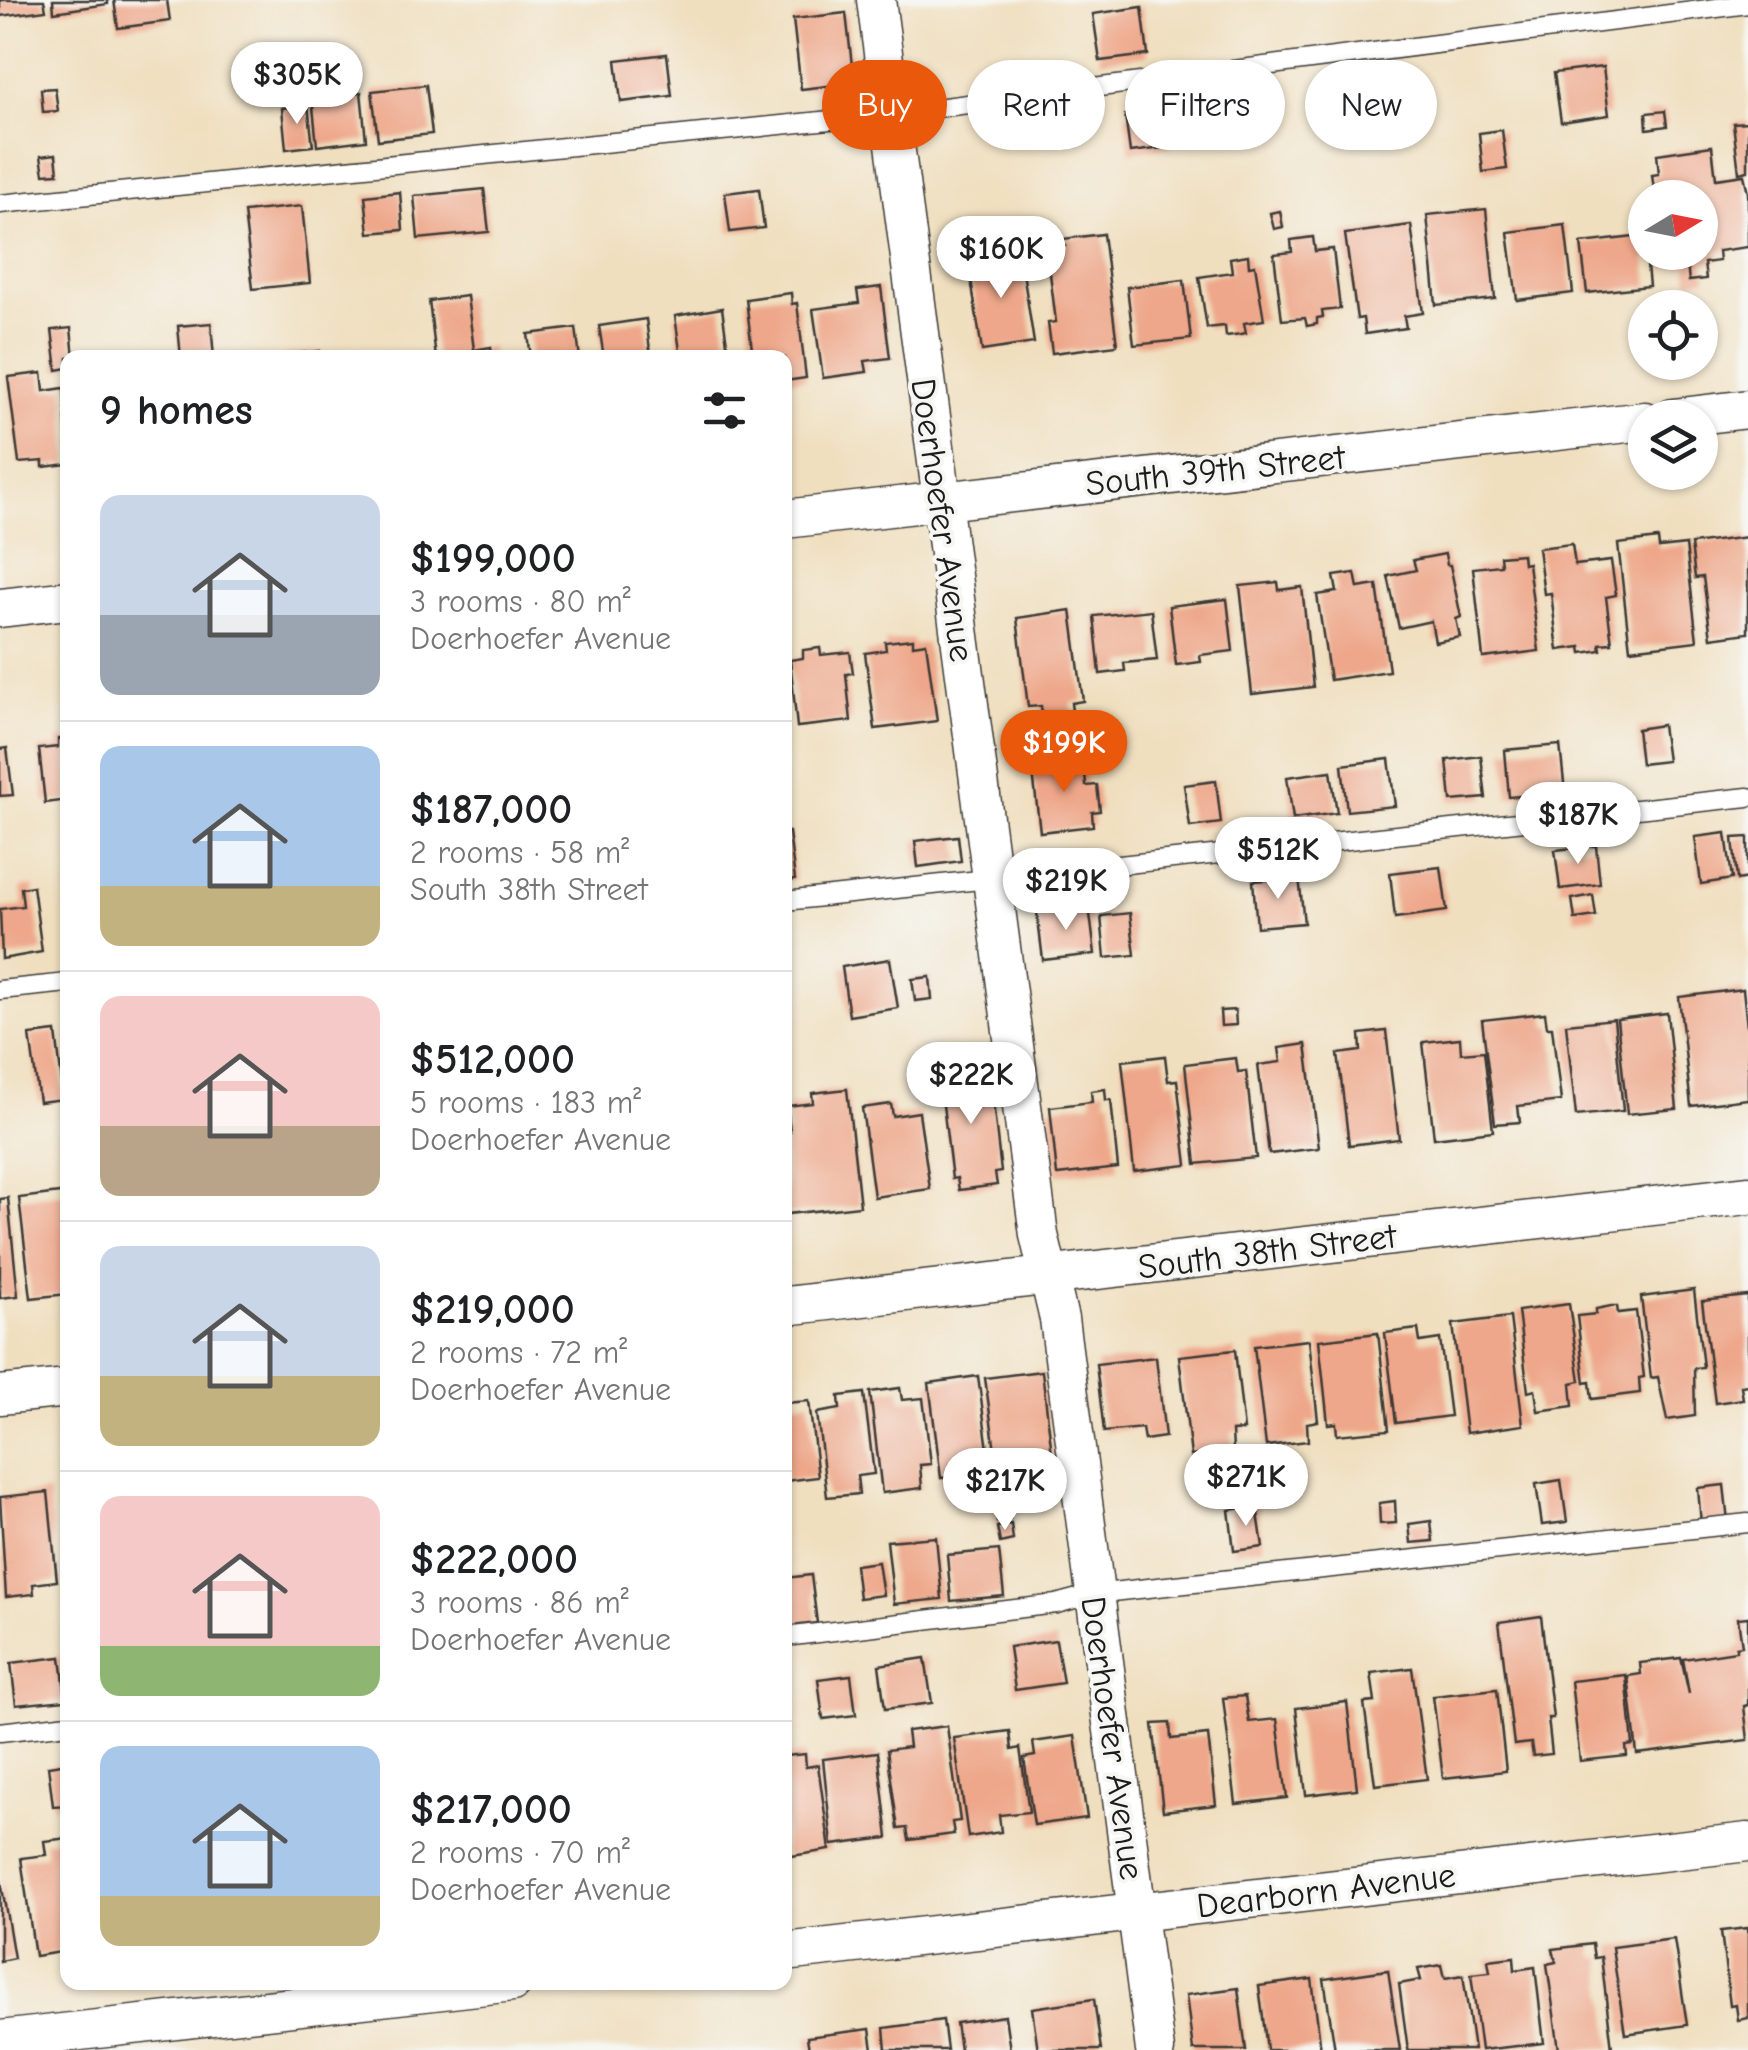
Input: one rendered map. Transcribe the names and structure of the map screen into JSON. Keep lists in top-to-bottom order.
{
  "streets": {
    "street": [
      "South 39th Street",
      "Doerhoefer Avenue",
      "South 38th Street",
      "Dearborn Avenue"
    ]
  },
  "crossings": [
    ["South 39th Street", "Doerhoefer Avenue"],
    ["Doerhoefer Avenue", "South 38th Street"],
    ["Doerhoefer Avenue", "Dearborn Avenue"]
  ],
  "north": "right",
  "page": {
    "price": [
      "$305K",
      "$160K",
      "$199K",
      "$187K",
      "$512K",
      "$219K",
      "$222K",
      "$271K",
      "$217K"
    ],
    "chip": [
      "Buy",
      "Rent",
      "Filters",
      "New"
    ],
    "heading": "9 homes",
    "list": [
      {
        "name": "$199,000",
        "note": "3 rooms · 80 m² · Doerhoefer Avenue"
      },
      {
        "name": "$187,000",
        "note": "2 rooms · 58 m² · South 38th Street"
      },
      {
        "name": "$512,000",
        "note": "5 rooms · 183 m² · Doerhoefer Avenue"
      },
      {
        "name": "$219,000",
        "note": "2 rooms · 72 m² · Doerhoefer Avenue"
      },
      {
        "name": "$222,000",
        "note": "3 rooms · 86 m² · Doerhoefer Avenue"
      },
      {
        "name": "$217,000",
        "note": "2 rooms · 70 m² · Doerhoefer Avenue"
      }
    ]
  }
}
